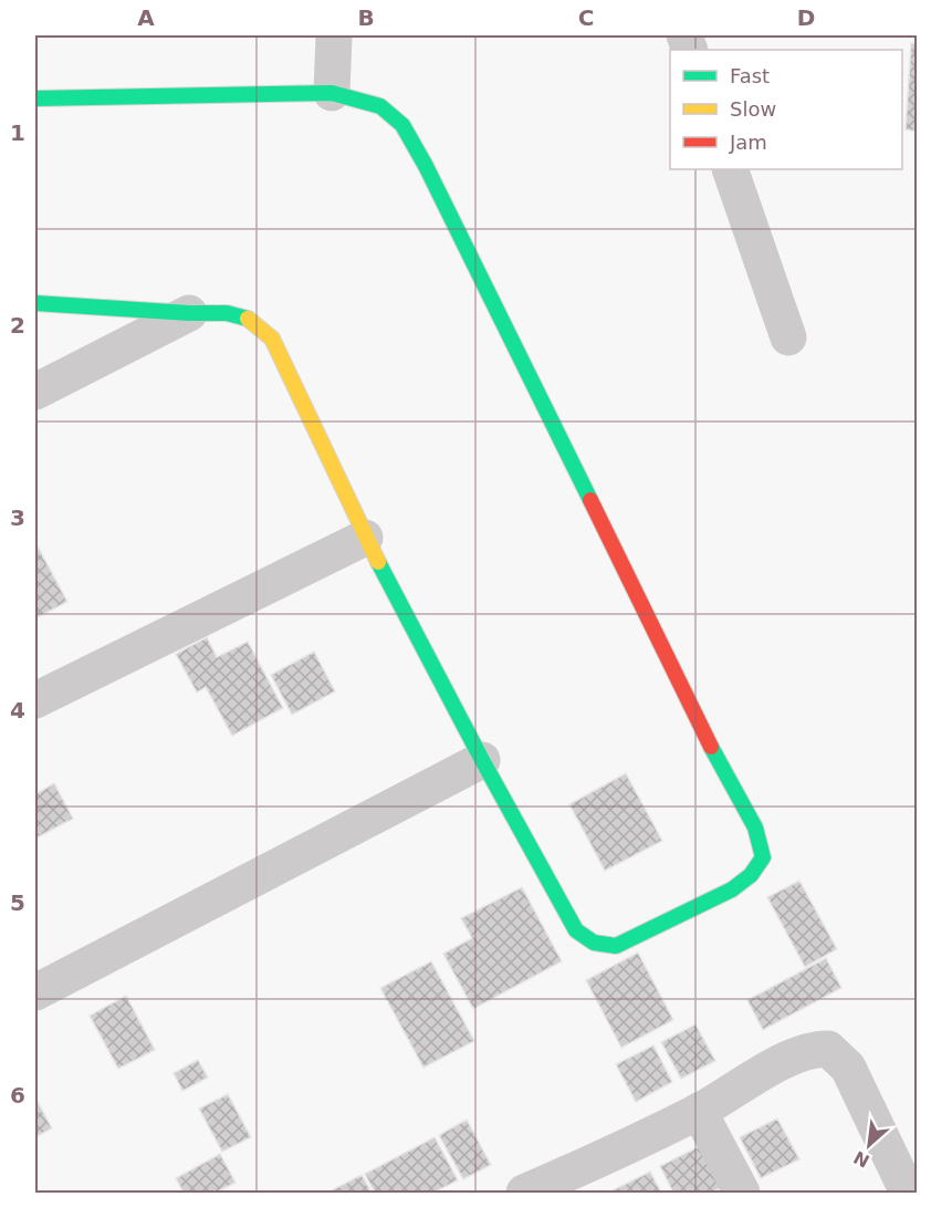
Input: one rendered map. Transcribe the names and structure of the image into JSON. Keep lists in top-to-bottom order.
{
  "legend": ["Fast", "Slow", "Jam"],
  "north": "bottom left",
  "grid": {
    "columns": [
      "A",
      "B",
      "C",
      "D"
    ],
    "rows": [
      "1",
      "2",
      "3",
      "4",
      "5",
      "6"
    ]
  }
}
